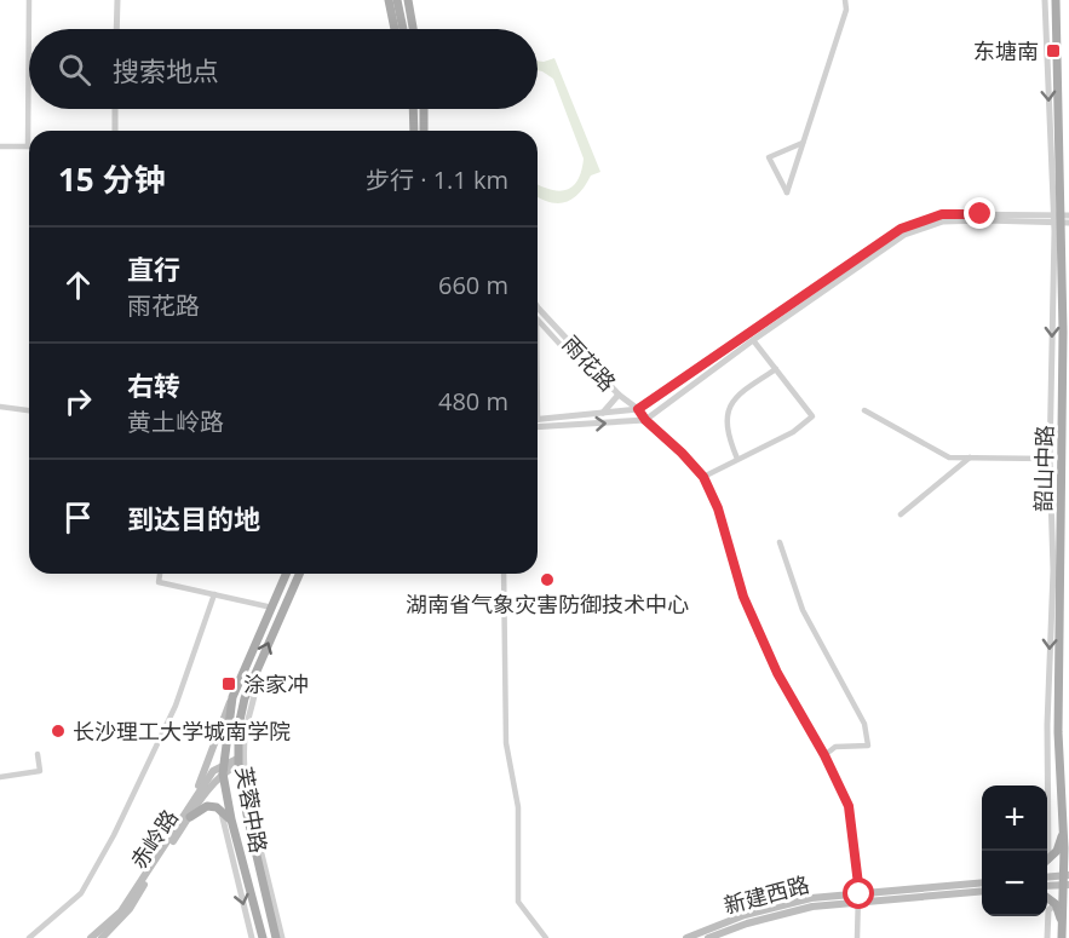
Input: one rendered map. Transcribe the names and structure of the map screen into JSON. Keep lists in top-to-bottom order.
{
  "streets": {
    "main road": [
      "韶山中路",
      "芙蓉中路",
      "赤岭路",
      "新建西路"
    ],
    "street": ["雨花路"]
  },
  "crossings": [
    ["雨花路", "新建西路"],
    ["芙蓉中路", "赤岭路"]
  ],
  "places": {
    "transit": ["东塘南", "涂家冲"],
    "other": ["湖南省气象灾害防御技术中心", "长沙理工大学城南学院"]
  },
  "page": {
    "search": "搜索地点",
    "heading": ["15 分钟", "步行 · 1.1 km"],
    "list": [
      ["直行", "雨花路", "660 m"],
      ["右转", "黄土岭路", "480 m"],
      "到达目的地"
    ],
    "map_buttons": ["+", "−"]
  }
}
